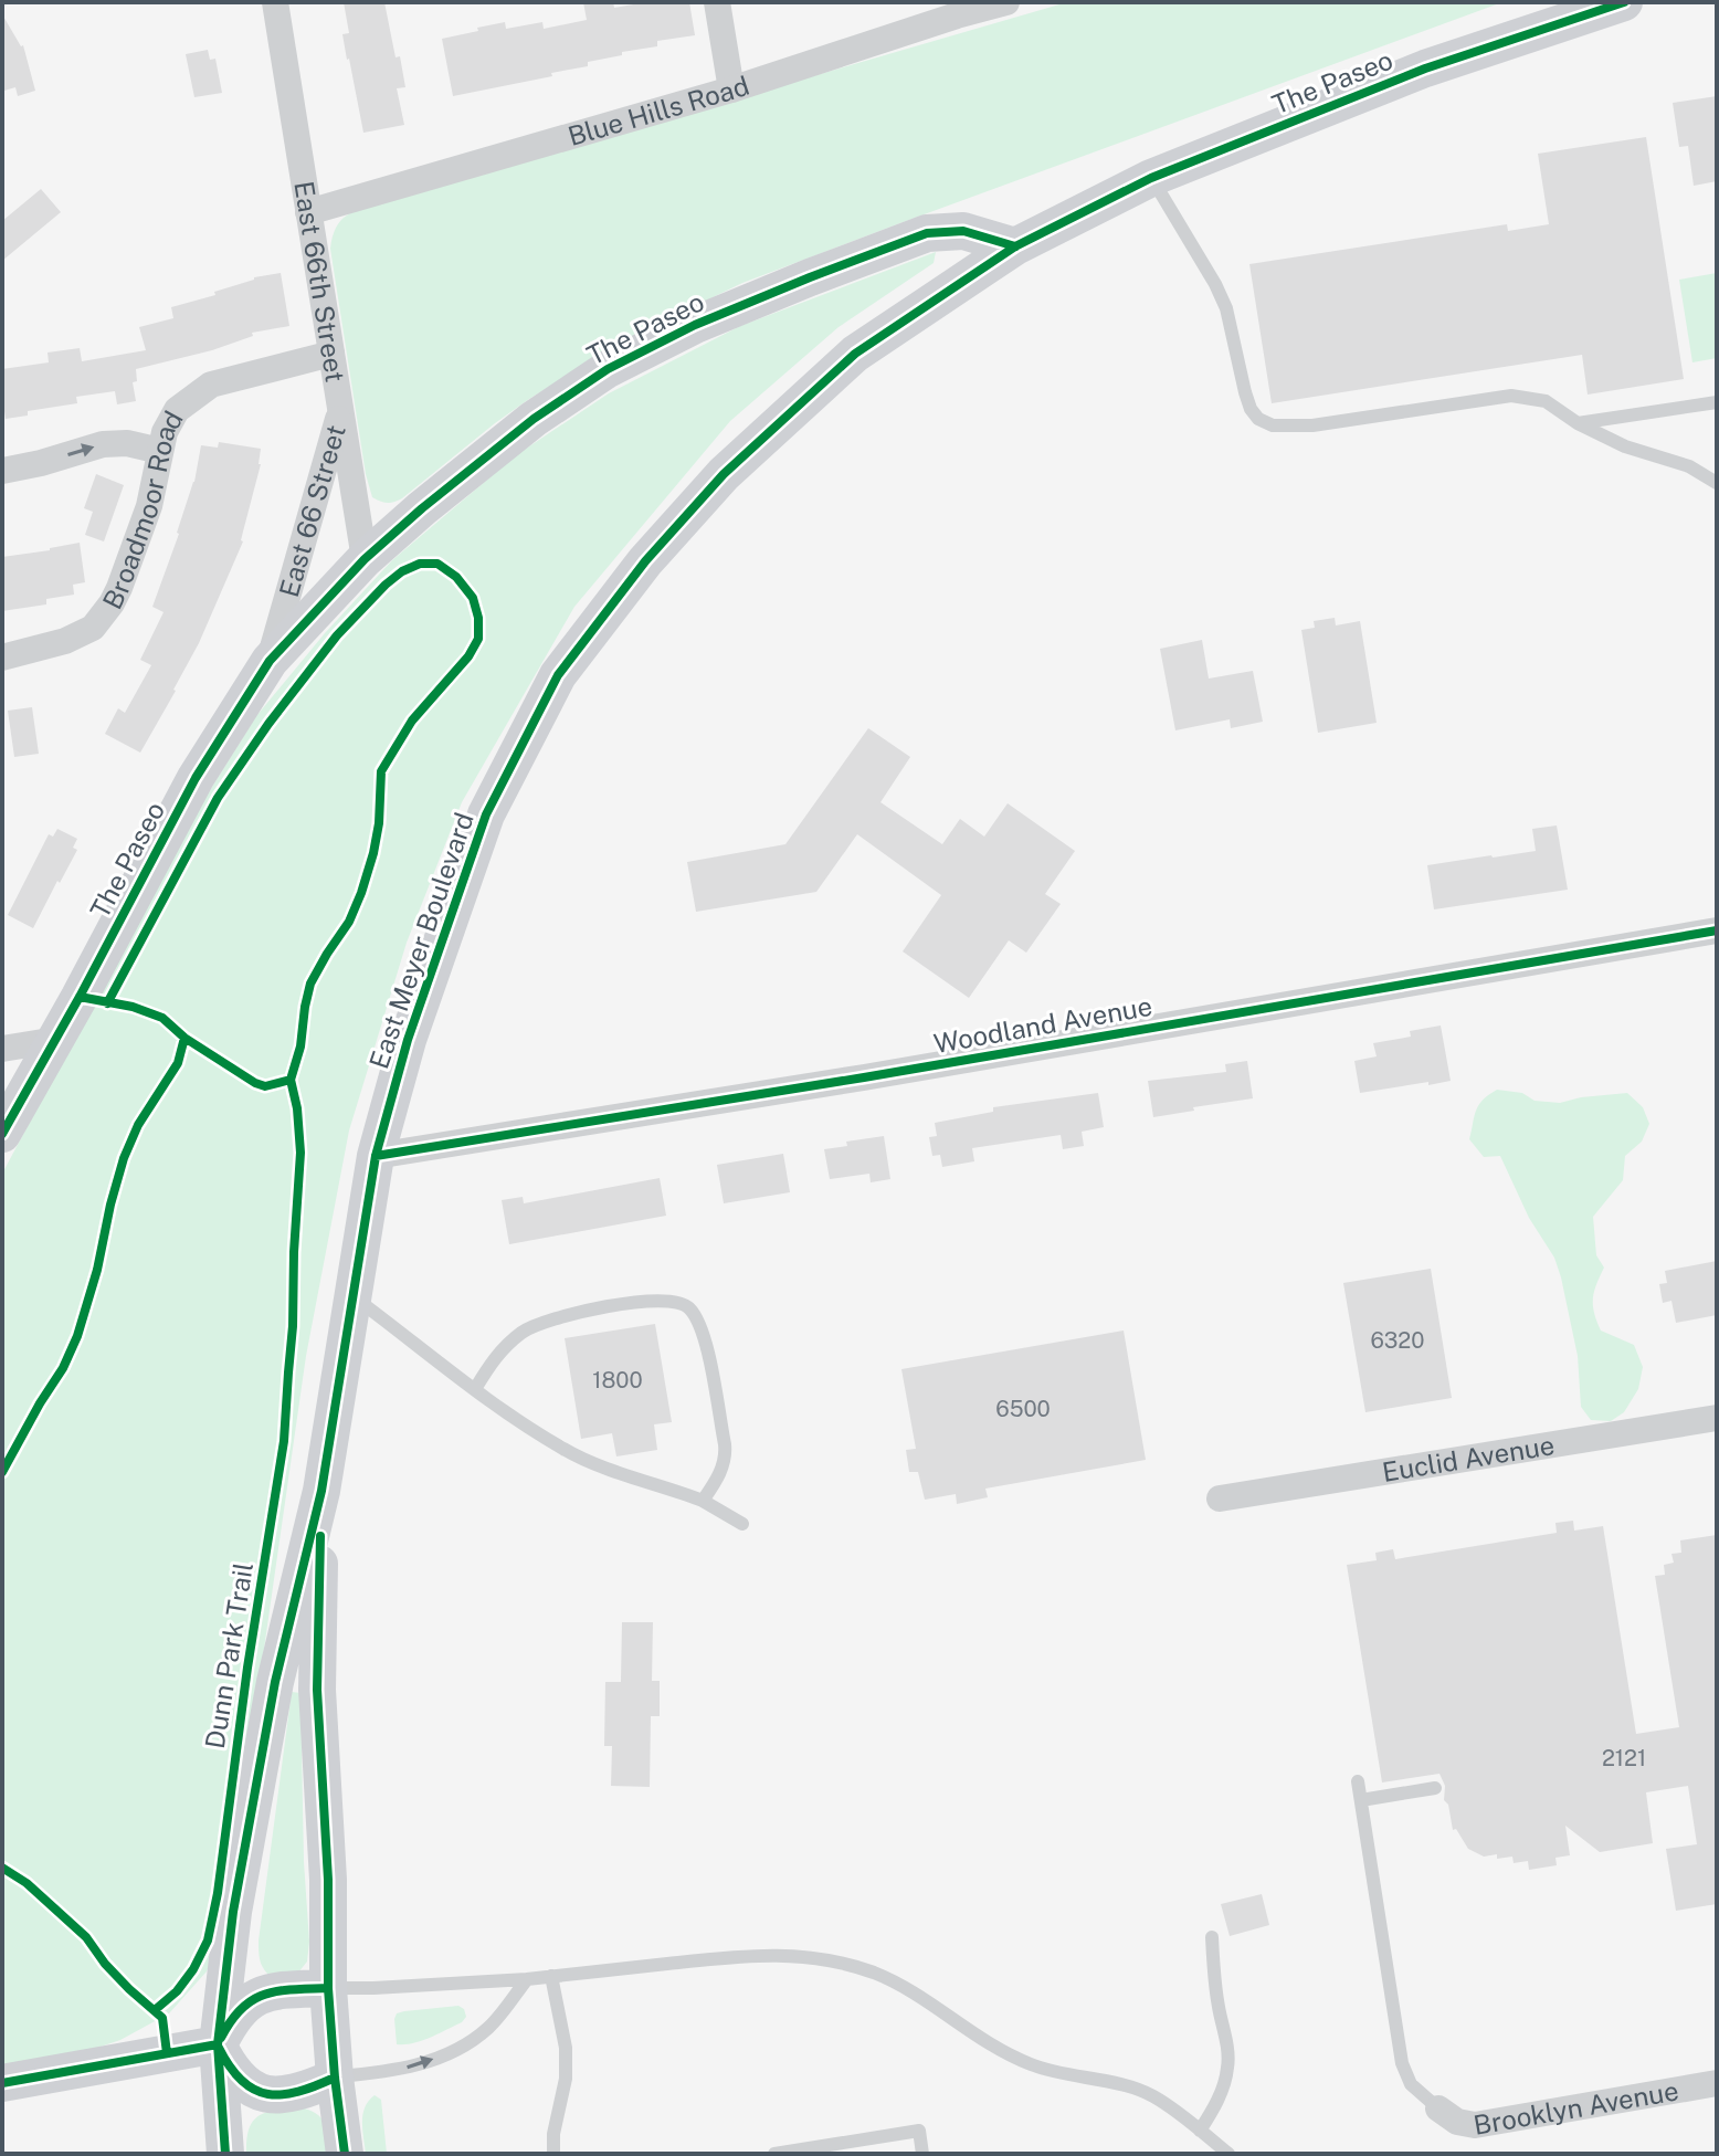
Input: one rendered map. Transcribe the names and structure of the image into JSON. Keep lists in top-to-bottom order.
{
  "streets": {
    "main road": ["The Paseo", "East Meyer Boulevard"],
    "street": [
      "Blue Hills Road",
      "East 66th Street",
      "Broadmoor Road",
      "East 66 Street",
      "Woodland Avenue",
      "Euclid Avenue",
      "Brooklyn Avenue"
    ],
    "cycle path": ["Dunn Park Trail"]
  },
  "crossings": [
    ["The Paseo", "East 66th Street"],
    ["The Paseo", "East 66 Street"],
    ["The Paseo", "East Meyer Boulevard"],
    ["Blue Hills Road", "East 66th Street"],
    ["East 66th Street", "Broadmoor Road"],
    ["East 66th Street", "East 66 Street"],
    ["East Meyer Boulevard", "Woodland Avenue"]
  ],
  "house_numbers": [
    "6320",
    "1800",
    "6500",
    "2121"
  ]
}
